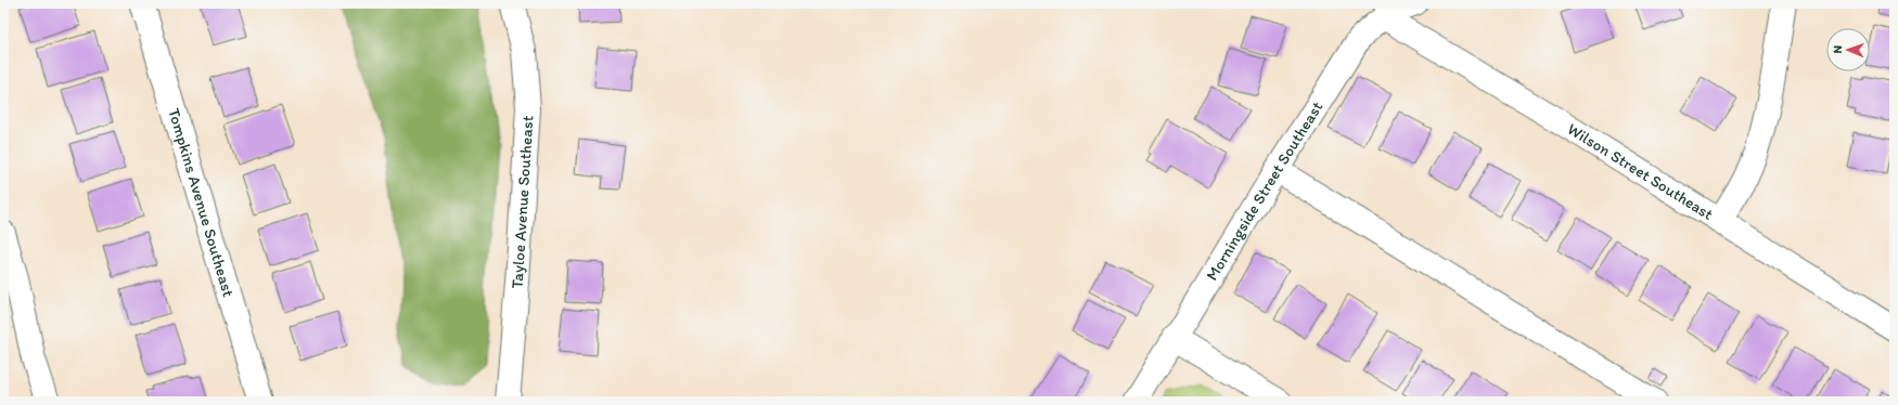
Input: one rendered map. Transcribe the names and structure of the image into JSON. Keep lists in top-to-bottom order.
{
  "streets": {
    "street": [
      "Wilson Street Southeast",
      "Morningside Street Southeast",
      "Tayloe Avenue Southeast",
      "Tompkins Avenue Southeast"
    ]
  },
  "crossings": [
    ["Wilson Street Southeast", "Morningside Street Southeast"]
  ],
  "north": "left"
}
